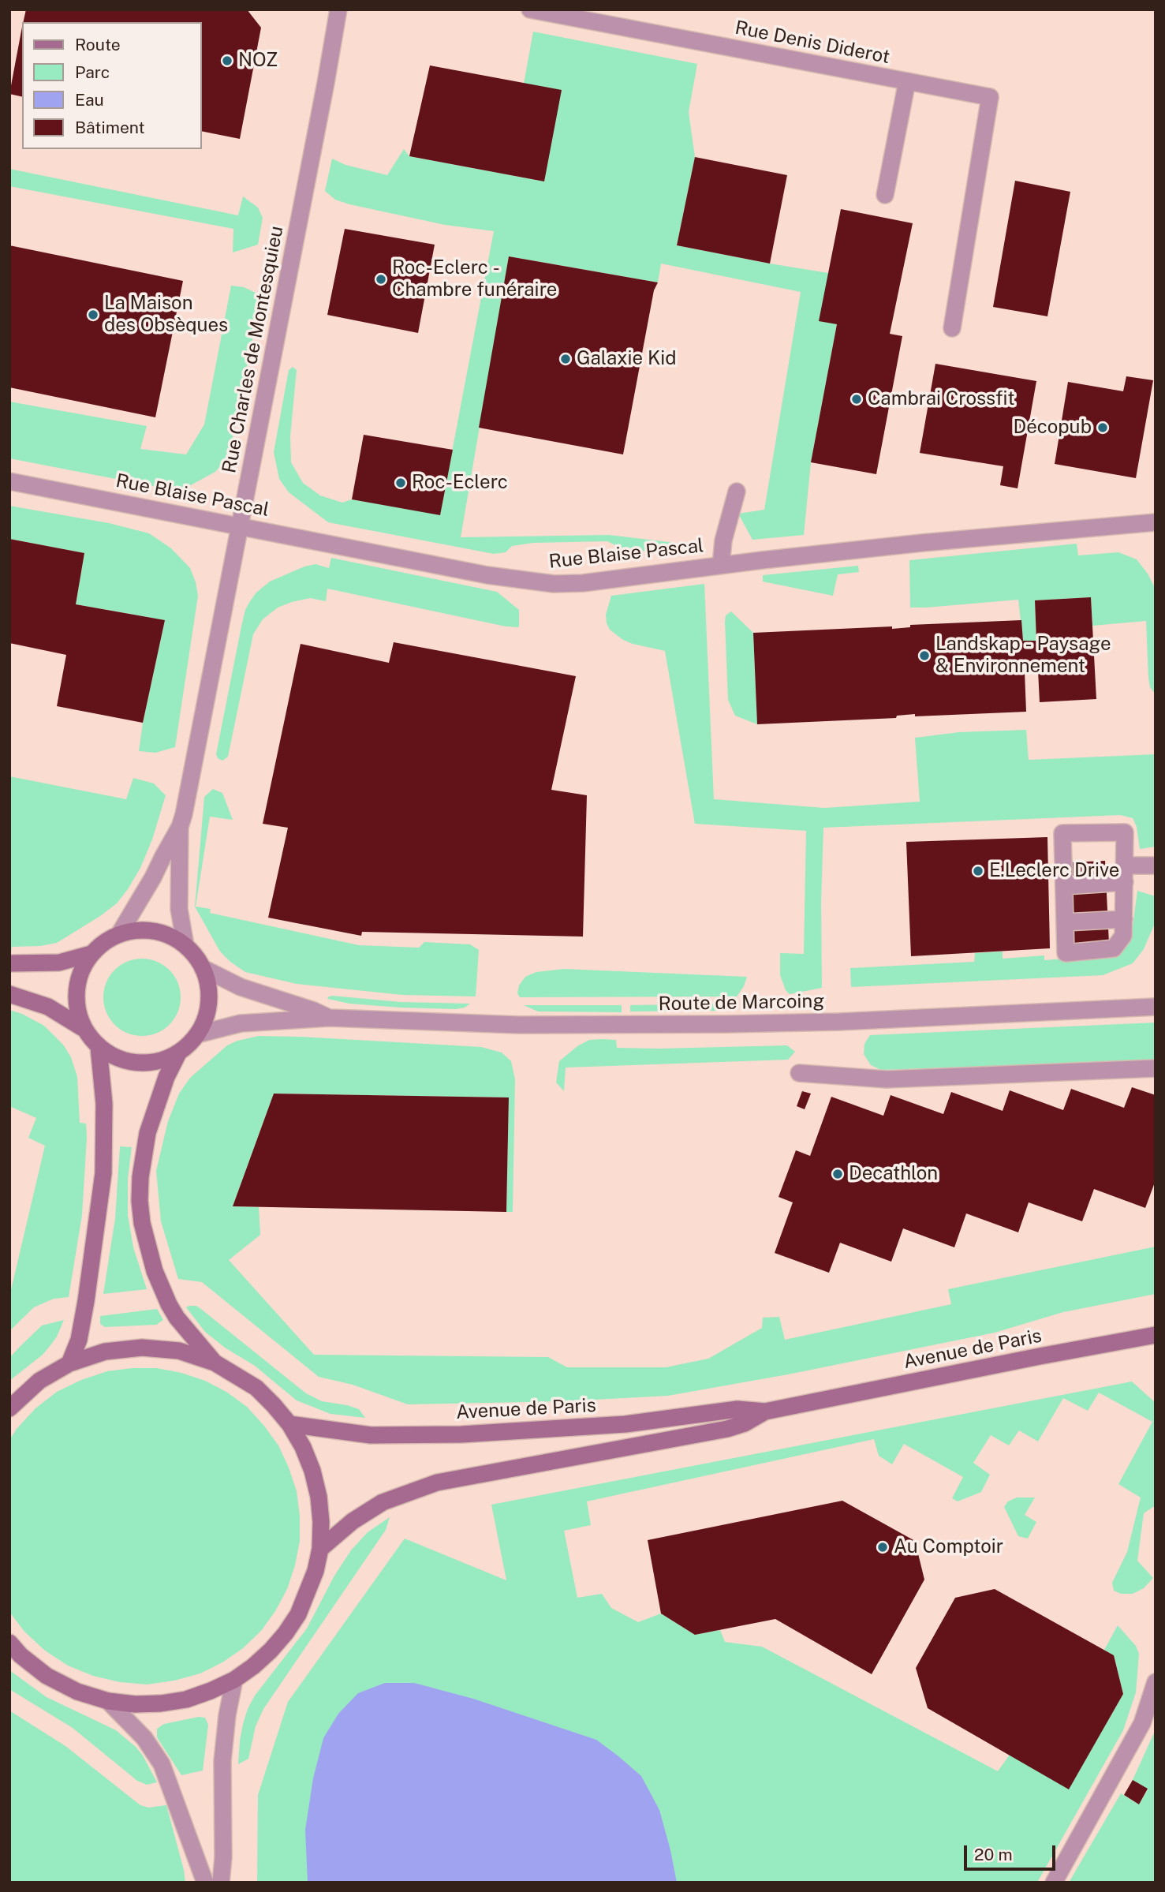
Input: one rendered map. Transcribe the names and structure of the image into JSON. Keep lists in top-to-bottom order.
{
  "streets": {
    "main road": ["Avenue de Paris"],
    "street": [
      "Rue Denis Diderot",
      "Rue Charles de Montesquieu",
      "Rue Blaise Pascal",
      "Route de Marcoing"
    ]
  },
  "crossings": [
    ["Rue Charles de Montesquieu", "Rue Blaise Pascal"],
    ["Rue Charles de Montesquieu", "Route de Marcoing"]
  ],
  "places": [
    "NOZ",
    "Roc-Eclerc - Chambre funéraire",
    "La Maison des Obsèques",
    "Galaxie Kid",
    "Cambrai Crossfit",
    "Décopub",
    "Roc-Eclerc",
    "Landskap - Paysage & Environnement",
    "E.Leclerc Drive",
    "Decathlon",
    "Au Comptoir"
  ],
  "legend": [
    "Route",
    "Parc",
    "Eau",
    "Bâtiment"
  ],
  "scale_bar": "20 m"
}
